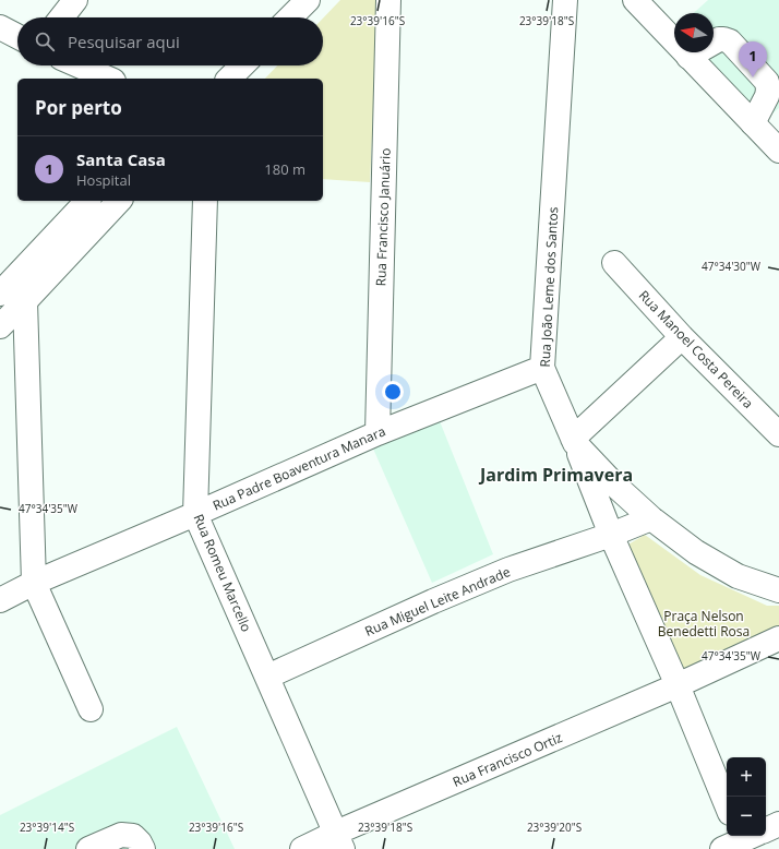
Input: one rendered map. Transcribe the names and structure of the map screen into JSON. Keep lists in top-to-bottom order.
{
  "streets": {
    "street": [
      "Rua Francisco Januário",
      "Rua João Leme dos Santos",
      "Rua Manoel Costa Pereira",
      "Rua Padre Boaventura Manara",
      "Rua Romeu Marcello",
      "Rua Miguel Leite Andrade",
      "Rua Francisco Ortiz"
    ]
  },
  "crossings": [
    ["Rua Francisco Januário", "Rua Padre Boaventura Manara"],
    ["Rua João Leme dos Santos", "Rua Padre Boaventura Manara"],
    ["Rua João Leme dos Santos", "Rua Miguel Leite Andrade"],
    ["Rua Padre Boaventura Manara", "Rua Romeu Marcello"],
    ["Rua Romeu Marcello", "Rua Miguel Leite Andrade"],
    ["Rua Romeu Marcello", "Rua Francisco Ortiz"]
  ],
  "districts": ["Jardim Primavera"],
  "parks": ["Praça Nelson Benedetti Rosa"],
  "north": "left",
  "page": {
    "search": "Pesquisar aqui",
    "pins": "1",
    "heading": "Por perto",
    "list": [
      {
        "mark": "1",
        "name": "Santa Casa",
        "note": "Hospital",
        "value": "180 m"
      }
    ],
    "map_buttons": ["+", "−"]
  },
  "coordinates": [
    "23°39'16\"S",
    "23°39'18\"S",
    "47°34'30\"W",
    "47°34'35\"W",
    "23°39'14\"S",
    "23°39'20\"S"
  ]
}
